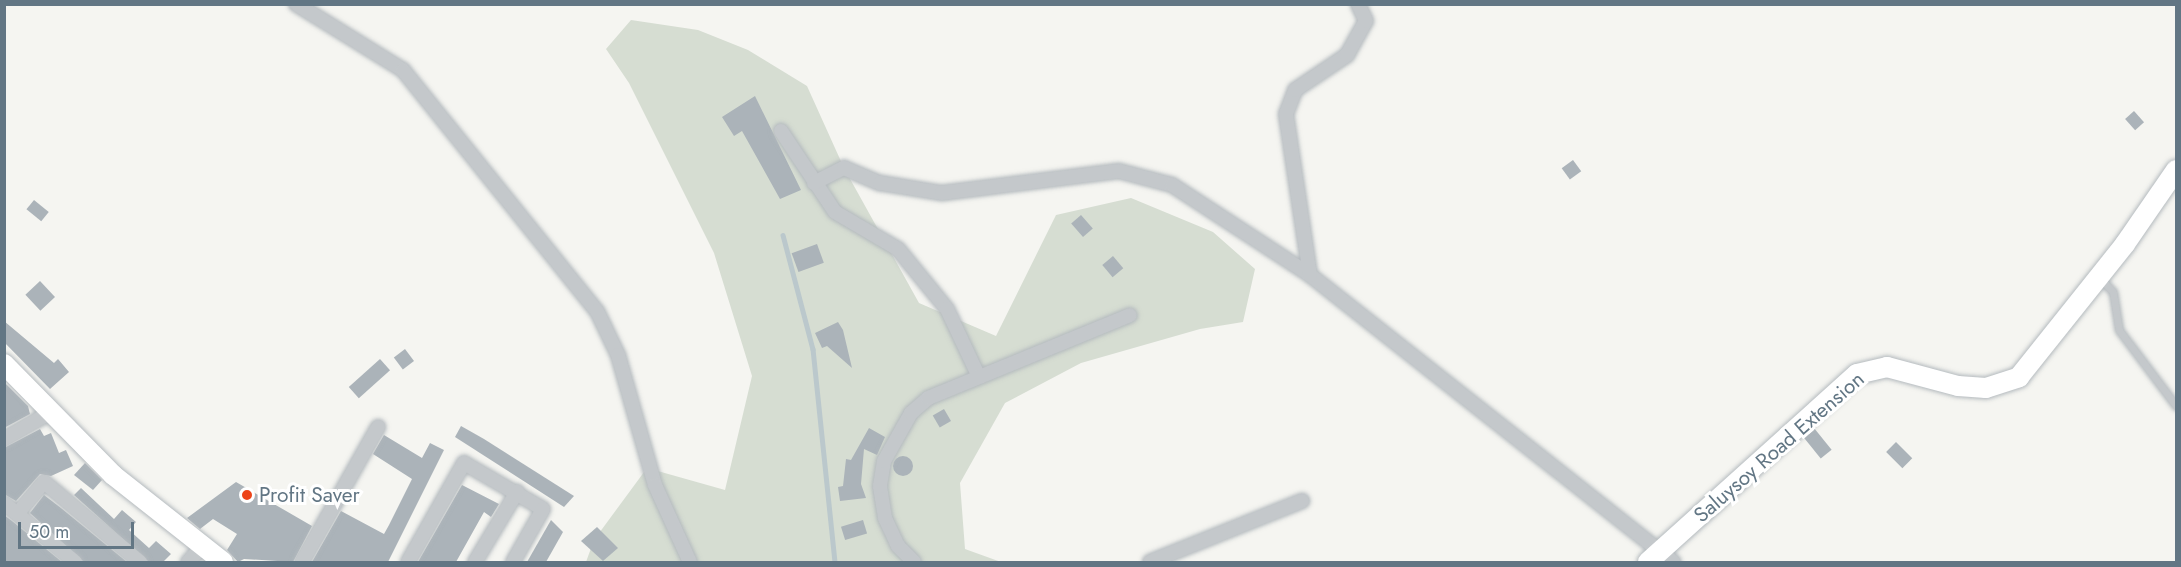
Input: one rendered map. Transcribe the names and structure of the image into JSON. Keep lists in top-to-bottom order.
{
  "streets": {
    "main road": ["Saluysoy Road Extension"]
  },
  "places": ["Profit Saver"],
  "scale_bar": "50 m"
}
